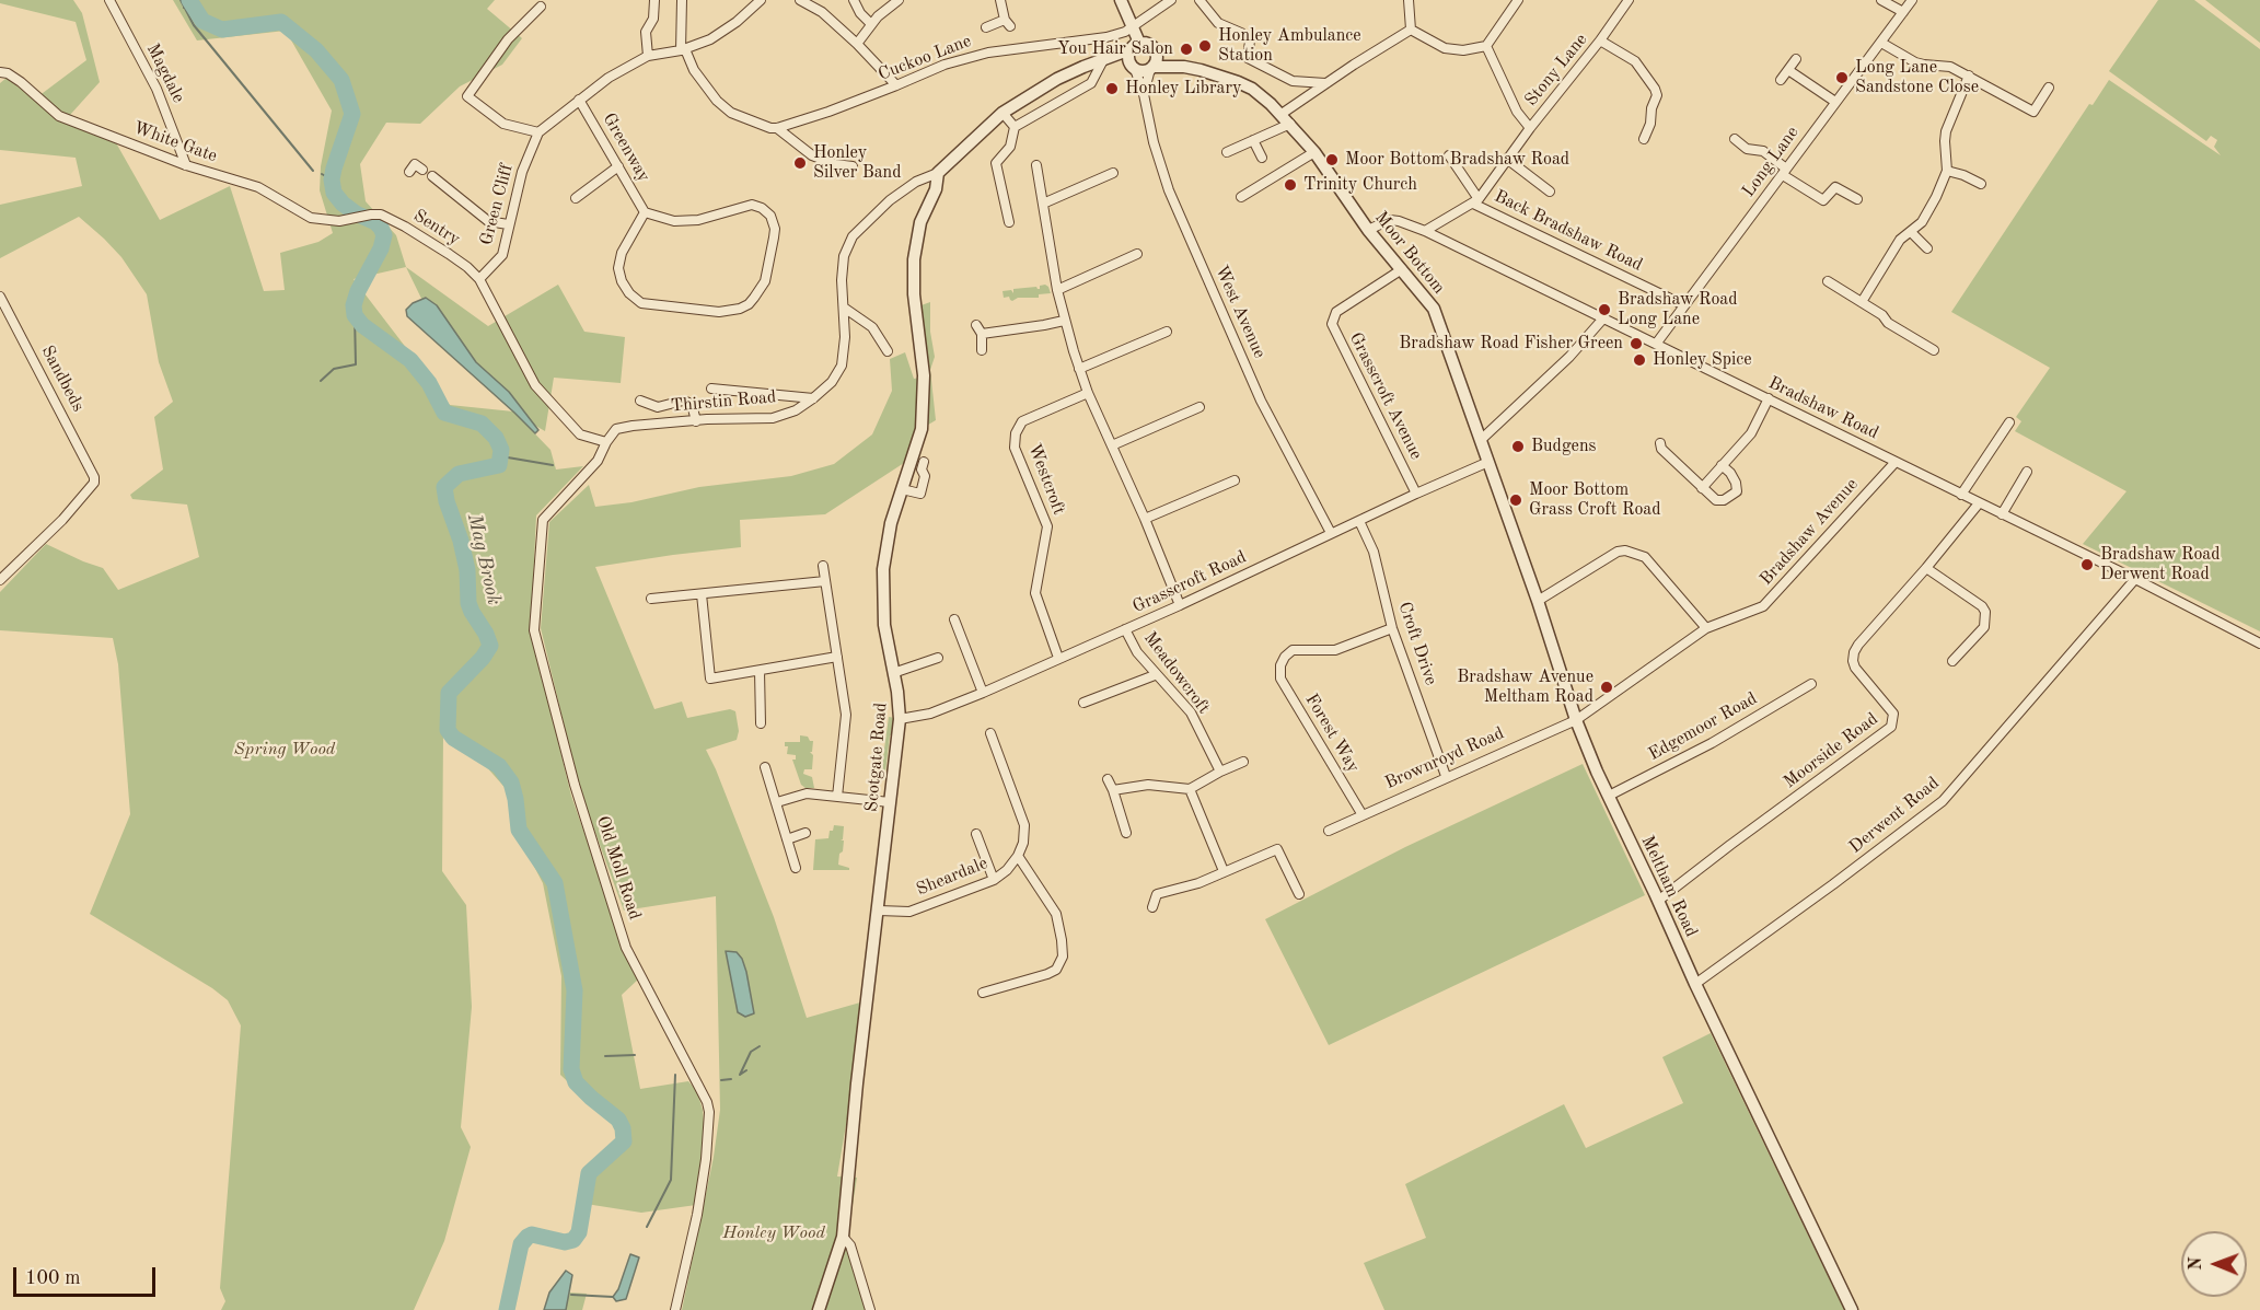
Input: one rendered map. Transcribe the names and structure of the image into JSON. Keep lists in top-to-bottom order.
{
  "streets": {
    "street": [
      "Cuckoo Lane",
      "Stony Lane",
      "Magdale",
      "White Gate",
      "Greenway",
      "Long Lane",
      "Green Cliff",
      "Sentry",
      "Back Bradshaw Road",
      "Moor Bottom",
      "West Avenue",
      "Sandbeds",
      "Grasscroft Avenue",
      "Thirstin Road",
      "Bradshaw Road",
      "Westcroft",
      "Bradshaw Avenue",
      "Grasscroft Road",
      "Croft Drive",
      "Meadowcroft",
      "Edgemoor Road",
      "Forest Way",
      "Moorside Road",
      "Scotgate Road",
      "Brownroyd Road",
      "Derwent Road",
      "Old Moll Road",
      "Sheardale",
      "Meltham Road"
    ]
  },
  "crossings": [
    ["Stony Lane", "Back Bradshaw Road"],
    ["Stony Lane", "Bradshaw Road"],
    ["Magdale", "White Gate"],
    ["White Gate", "Sentry"],
    ["Greenway", "Green Cliff"],
    ["Long Lane", "Back Bradshaw Road"],
    ["Long Lane", "Bradshaw Road"],
    ["Green Cliff", "Sentry"],
    ["Moor Bottom", "West Avenue"],
    ["Moor Bottom", "Grasscroft Avenue"],
    ["Moor Bottom", "Thirstin Road"],
    ["Moor Bottom", "Bradshaw Road"],
    ["Moor Bottom", "Grasscroft Road"],
    ["Moor Bottom", "Meltham Road"],
    ["West Avenue", "Thirstin Road"],
    ["West Avenue", "Grasscroft Road"],
    ["Grasscroft Avenue", "Grasscroft Road"],
    ["Thirstin Road", "Scotgate Road"],
    ["Thirstin Road", "Old Moll Road"],
    ["Bradshaw Road", "Bradshaw Avenue"],
    ["Bradshaw Road", "Moorside Road"],
    ["Bradshaw Road", "Derwent Road"],
    ["Westcroft", "Grasscroft Road"],
    ["Bradshaw Avenue", "Brownroyd Road"],
    ["Bradshaw Avenue", "Meltham Road"],
    ["Grasscroft Road", "Croft Drive"],
    ["Grasscroft Road", "Meadowcroft"],
    ["Grasscroft Road", "Scotgate Road"],
    ["Grasscroft Road", "Meltham Road"],
    ["Croft Drive", "Forest Way"],
    ["Croft Drive", "Brownroyd Road"],
    ["Edgemoor Road", "Meltham Road"],
    ["Forest Way", "Brownroyd Road"],
    ["Moorside Road", "Meltham Road"],
    ["Scotgate Road", "Sheardale"],
    ["Brownroyd Road", "Meltham Road"],
    ["Derwent Road", "Meltham Road"]
  ],
  "water": ["Mag Brook"],
  "parks": ["Spring Wood", "Honley Wood"],
  "places": [
    "Honley Ambulance Station",
    "You Hair Salon",
    "Long Lane Sandstone Close",
    "Honley Library",
    "Moor Bottom Bradshaw Road",
    "Honley Silver Band",
    "Trinity Church",
    "Bradshaw Road Long Lane",
    "Bradshaw Road Fisher Green",
    "Honley Spice",
    "Budgens",
    "Moor Bottom Grass Croft Road",
    "Bradshaw Road Derwent Road",
    "Bradshaw Avenue Meltham Road"
  ],
  "scale_bar": "100 m",
  "north": "left"
}
